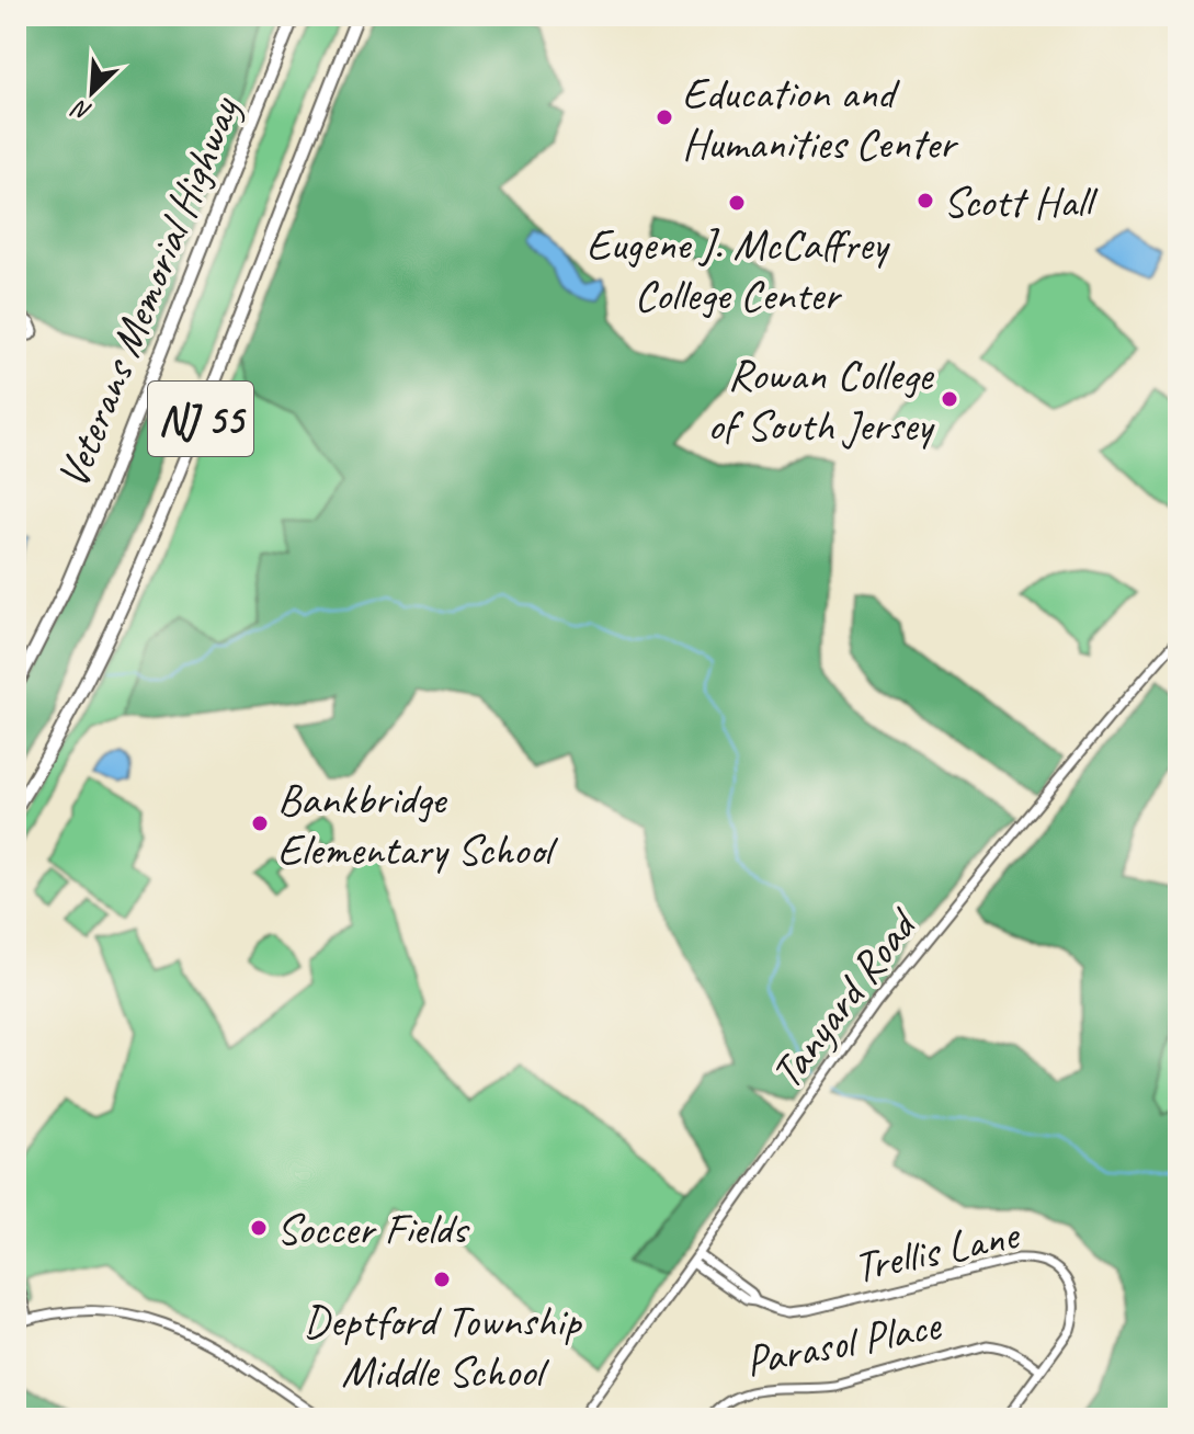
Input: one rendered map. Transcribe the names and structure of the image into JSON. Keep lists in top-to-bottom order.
{
  "streets": {
    "highway": ["Veterans Memorial Highway", "NJ 55"],
    "street": ["Tanyard Road", "Trellis Lane", "Parasol Place"]
  },
  "crossings": [
    ["Tanyard Road", "Trellis Lane"],
    ["Trellis Lane", "Parasol Place"]
  ],
  "places": [
    "Education and Humanities Center",
    "Scott Hall",
    "Eugene J. McCaffrey College Center",
    "Rowan College of South Jersey",
    "Bankbridge Elementary School",
    "Soccer Fields",
    "Deptford Township Middle School"
  ],
  "north": "bottom left"
}
